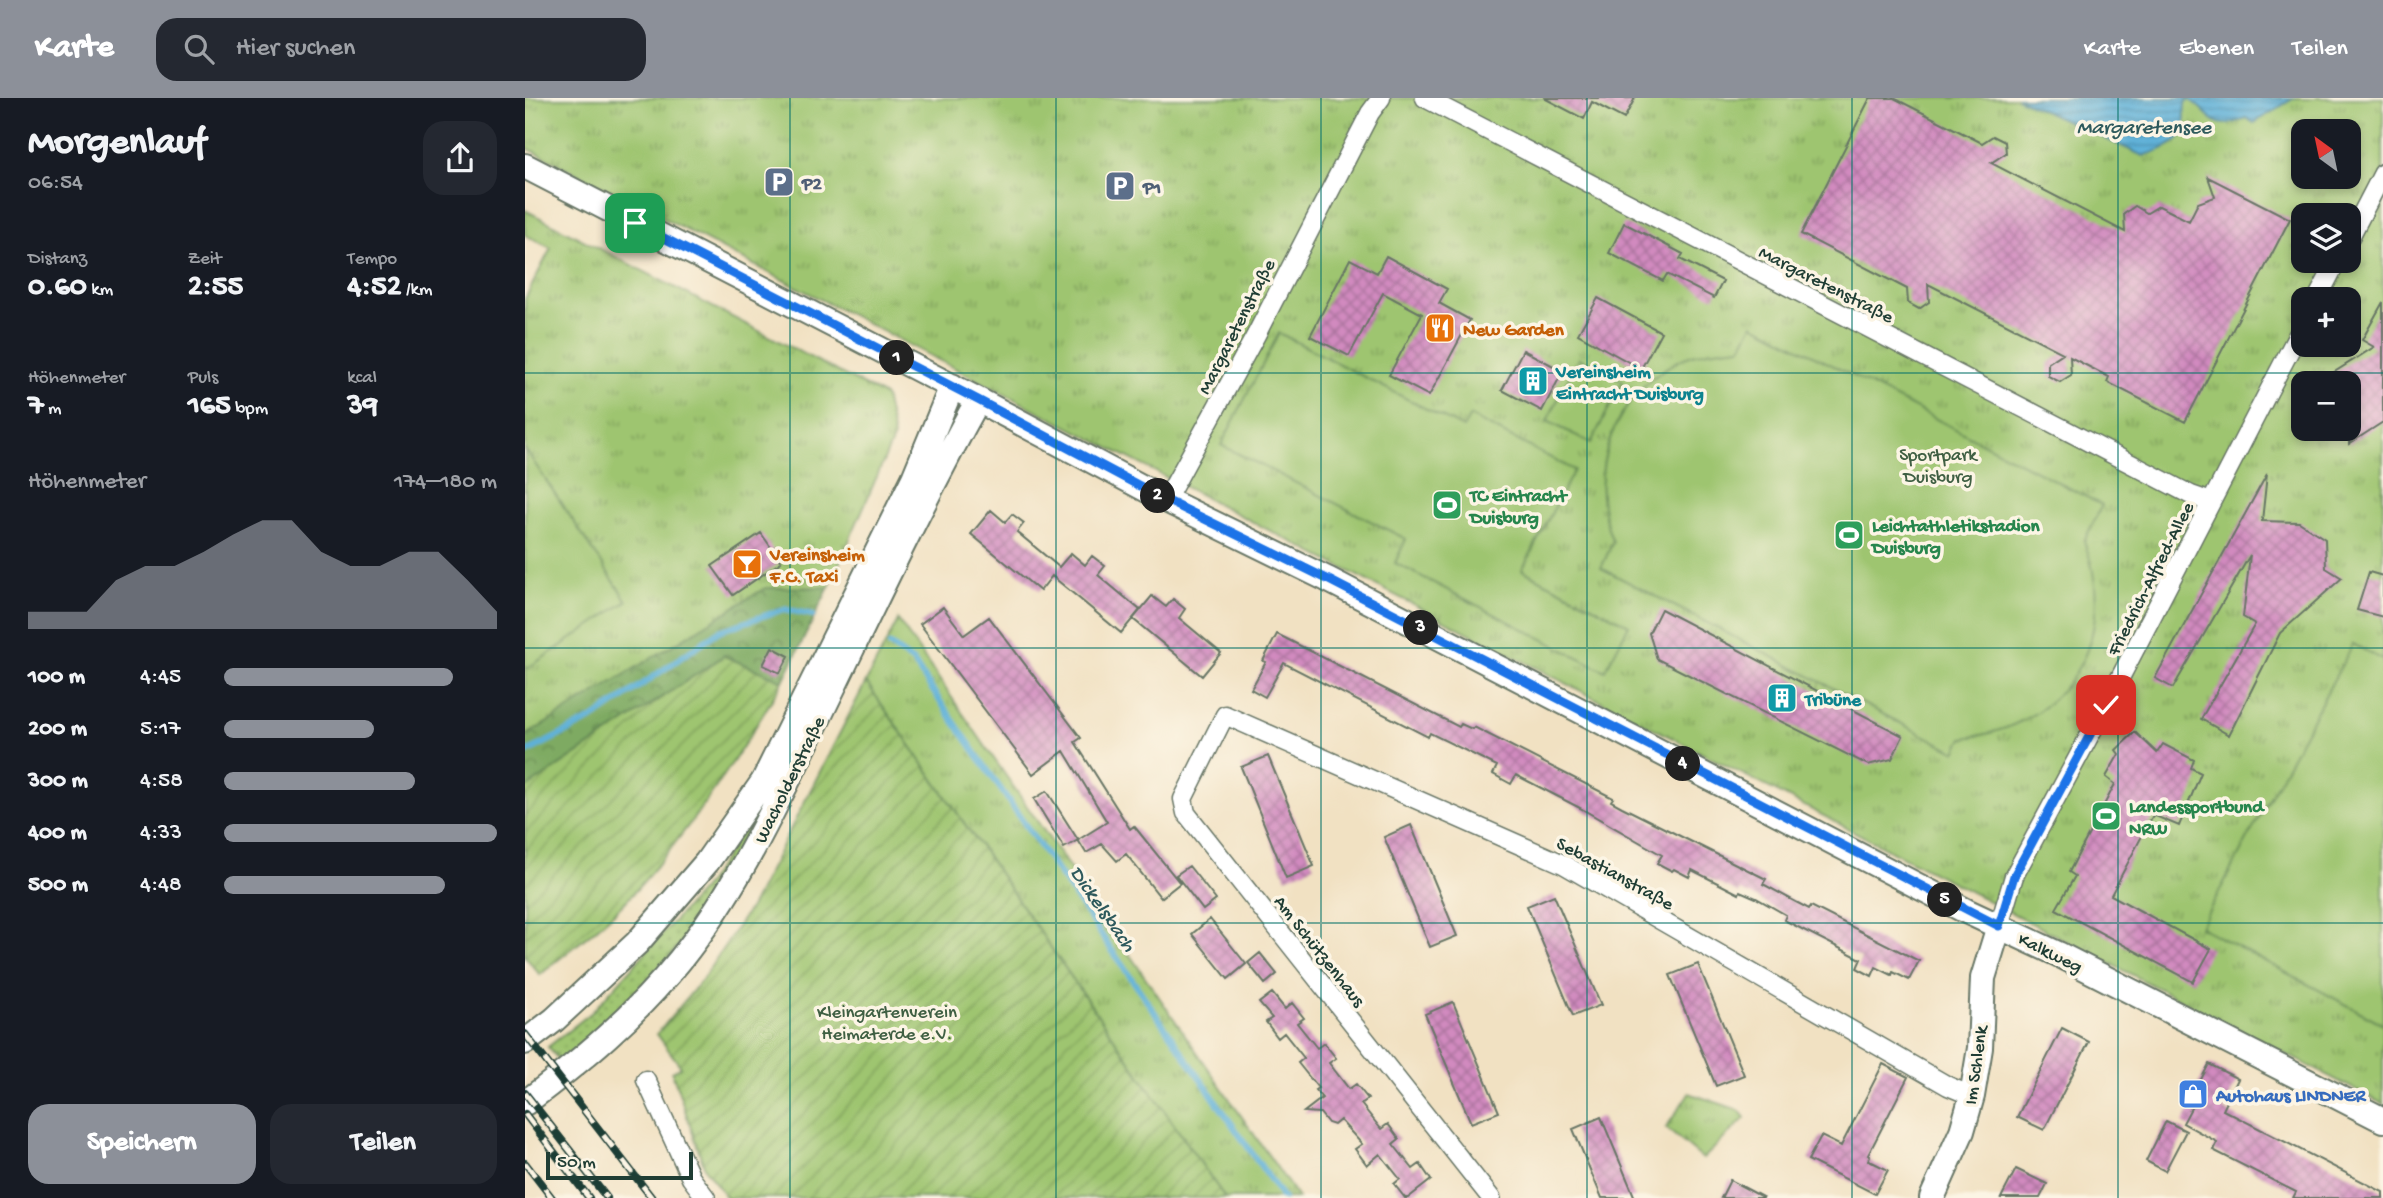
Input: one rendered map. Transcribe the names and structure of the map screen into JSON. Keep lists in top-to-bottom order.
{
  "streets": {
    "street": [
      "Margaretenstraße",
      "Friedrich-Alfred-Allee",
      "Wacholderstraße",
      "Sebastianstraße",
      "Am Schützenhaus",
      "Kalkweg",
      "Im Schlenk"
    ]
  },
  "crossings": [
    ["Margaretenstraße", "Friedrich-Alfred-Allee"],
    ["Margaretenstraße", "Kalkweg"],
    ["Friedrich-Alfred-Allee", "Kalkweg"],
    ["Friedrich-Alfred-Allee", "Im Schlenk"],
    ["Wacholderstraße", "Kalkweg"],
    ["Sebastianstraße", "Am Schützenhaus"],
    ["Sebastianstraße", "Im Schlenk"],
    ["Kalkweg", "Im Schlenk"]
  ],
  "water": ["Margaretensee", "Dickelsbach"],
  "parks": ["Sportpark Duisburg", "Kleingartenverein Heimaterde e.V."],
  "places": {
    "parking": ["P2", "P1"],
    "restaurant": ["New Garden"],
    "building": ["Vereinsheim Eintracht Duisburg", "Tribüne"],
    "sports": ["TC Eintracht Duisburg", "Leichtathletikstadion Duisburg", "Landessportbund NRW"],
    "bar": ["Vereinsheim F.C. Taxi"],
    "shop": ["Autohaus LINDNER"]
  },
  "scale_bar": "50 m",
  "north": "top left",
  "page": {
    "header": "Karte",
    "search": "Hier suchen",
    "nav": ["Karte", "Ebenen", "Teilen"],
    "heading": ["Morgenlauf", "06:54"],
    "map_buttons": ["+", "−"],
    "stats": [
      ["Distanz", "0.60 km"],
      ["Zeit", "2:55"],
      ["Tempo", "4:52 /km"],
      ["Höhenmeter", "7 m"],
      ["Puls", "165 bpm"],
      ["kcal", "39"]
    ],
    "pins": [
      "1",
      "2",
      "3",
      "4",
      "5"
    ],
    "chart": ["Höhenmeter", "174–180 m"],
    "list": [
      {
        "name": "100 m",
        "note": "4:45"
      },
      {
        "name": "200 m",
        "note": "5:17"
      },
      {
        "name": "300 m",
        "note": "4:58"
      },
      {
        "name": "400 m",
        "note": "4:33"
      },
      {
        "name": "500 m",
        "note": "4:48"
      }
    ],
    "buttons": ["Speichern", "Teilen"],
    "scale": "50 m"
  }
}
